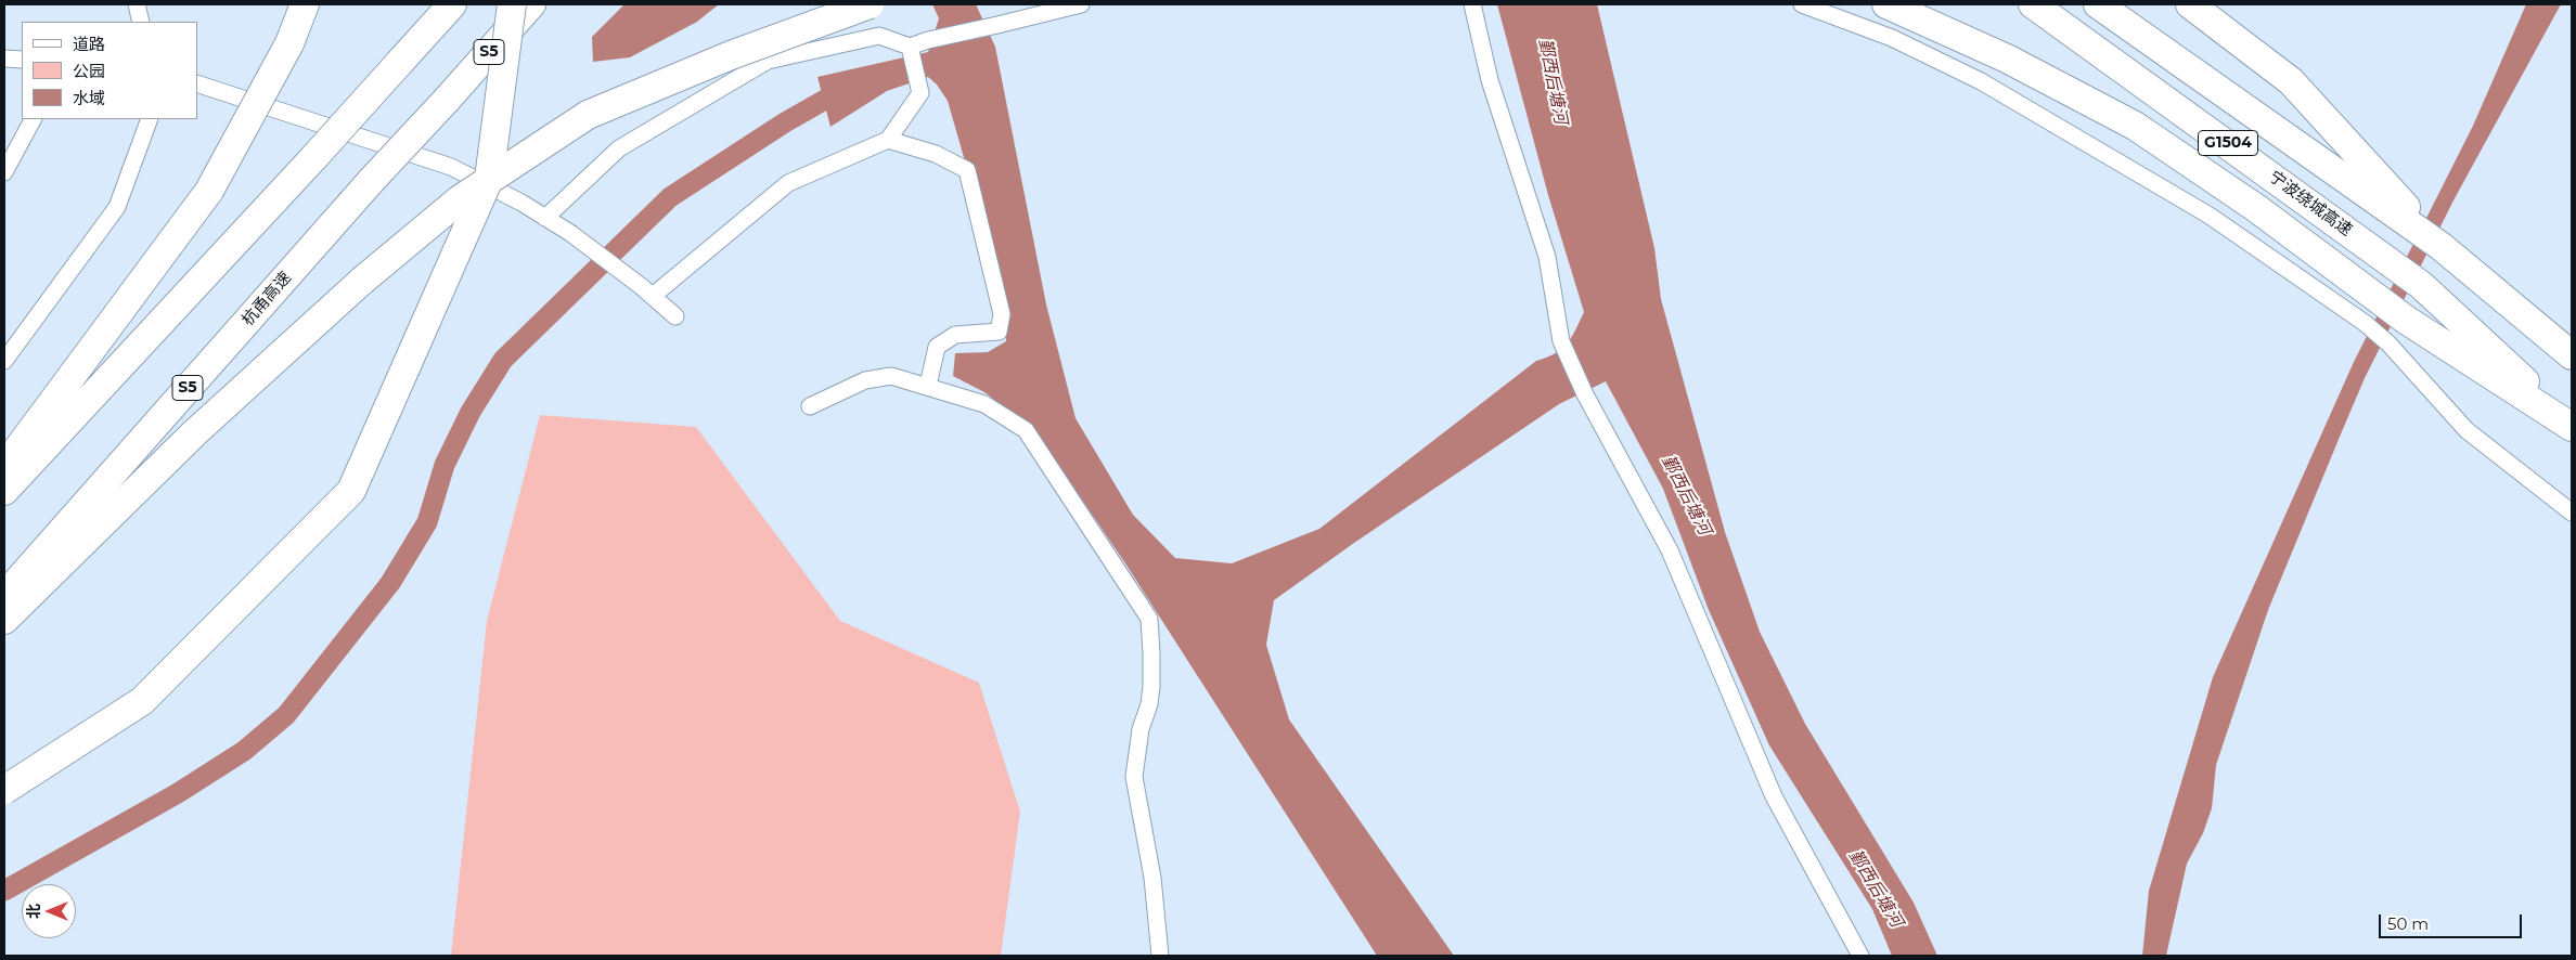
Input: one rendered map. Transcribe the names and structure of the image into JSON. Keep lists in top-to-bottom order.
{
  "streets": {
    "highway": [
      "S5",
      "G1504",
      "宁波绕城高速",
      "杭甬高速"
    ]
  },
  "water": ["鄞西后塘河"],
  "legend": ["道路", "公园", "水域"],
  "scale_bar": "50 m",
  "north": "left"
}
